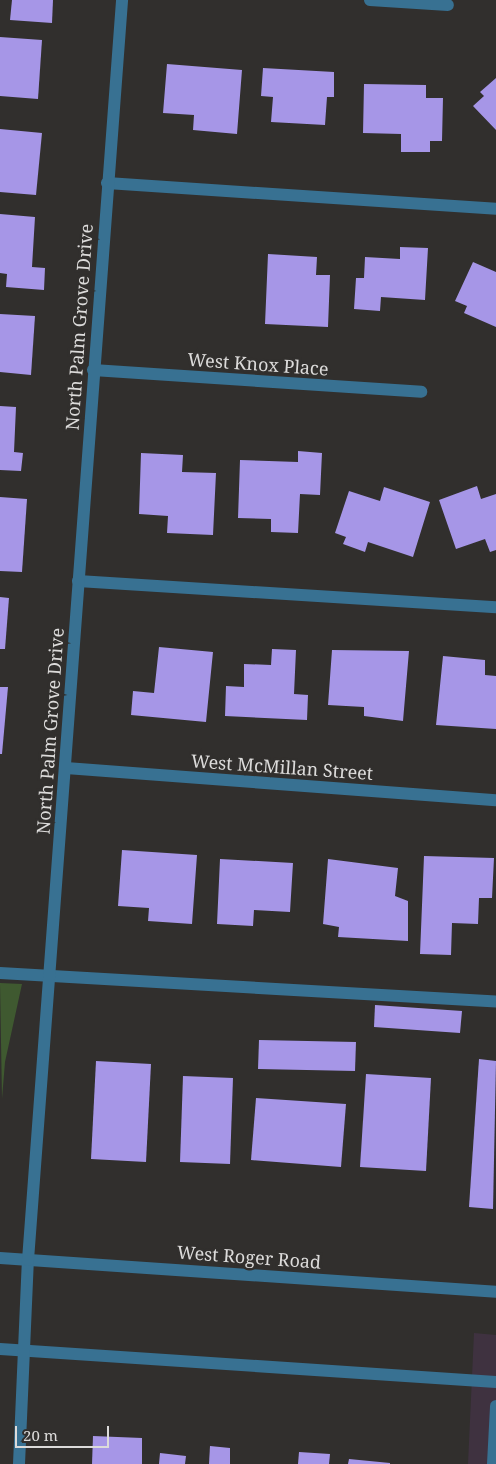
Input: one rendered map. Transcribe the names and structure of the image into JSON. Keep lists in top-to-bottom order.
{
  "streets": {
    "street": [
      "North Palm Grove Drive",
      "West Knox Place",
      "West McMillan Street",
      "West Roger Road"
    ]
  },
  "crossings": [
    ["North Palm Grove Drive", "West Knox Place"],
    ["North Palm Grove Drive", "West McMillan Street"],
    ["North Palm Grove Drive", "West Roger Road"]
  ],
  "scale_bar": "20 m"
}
